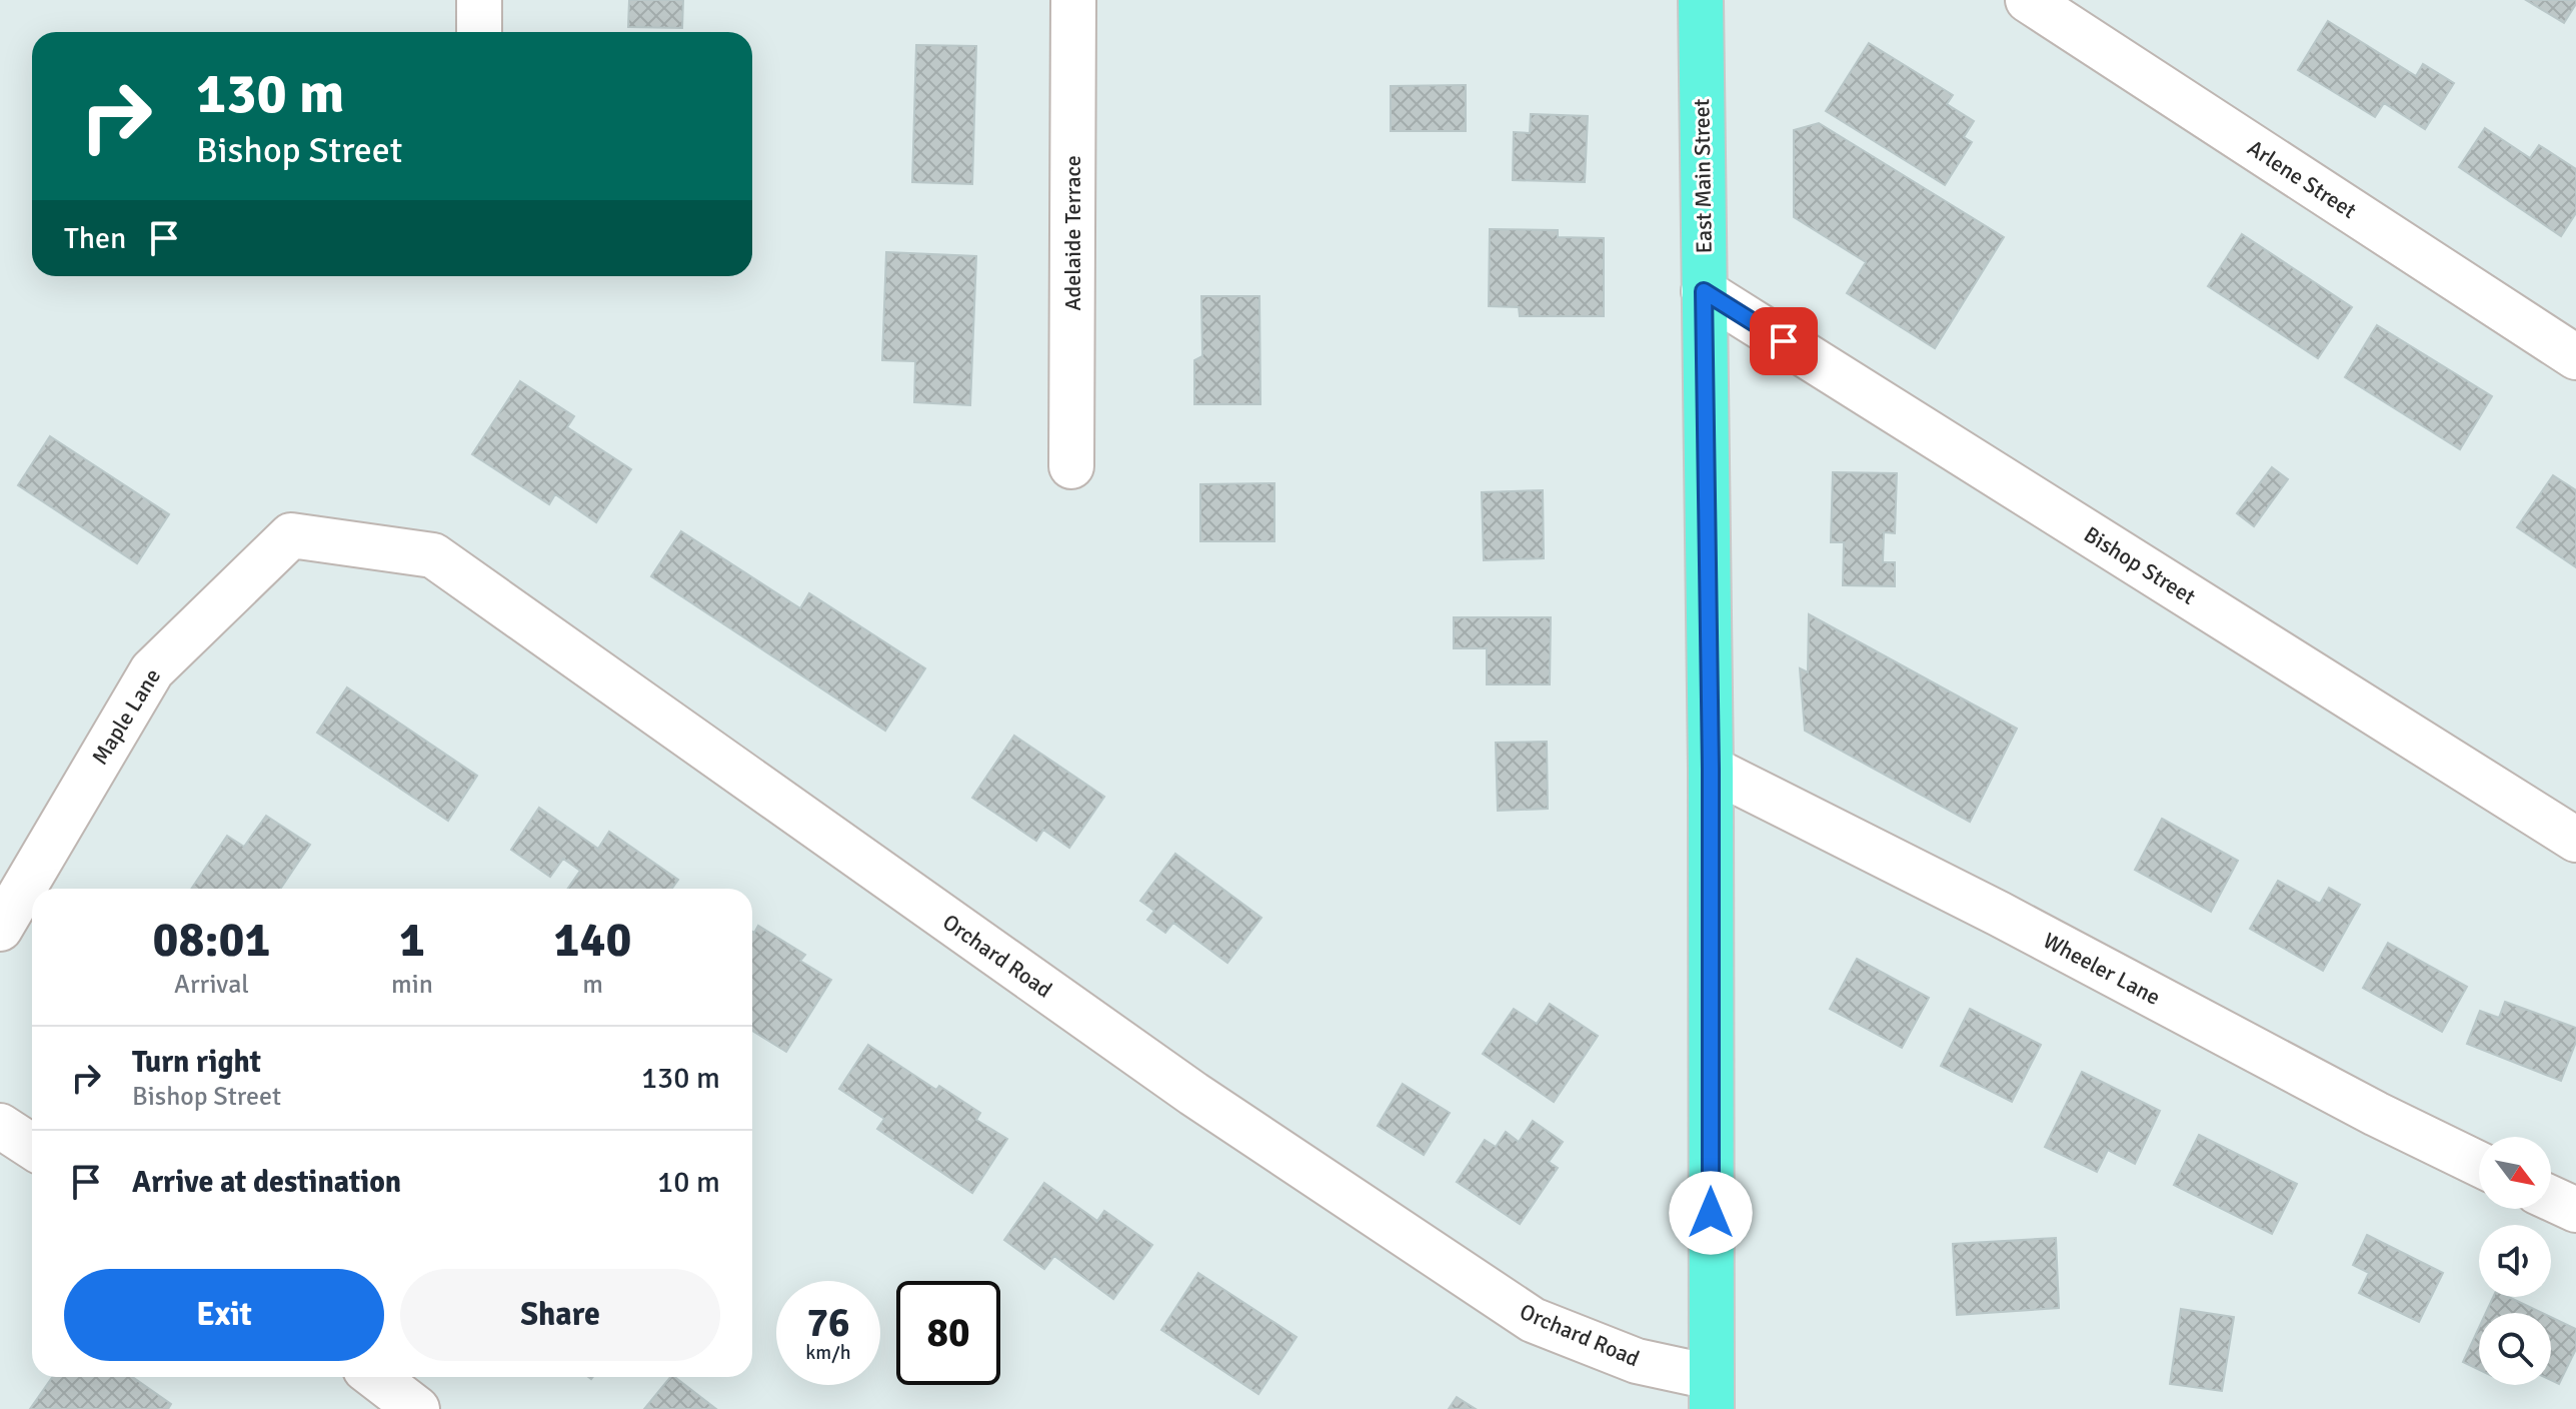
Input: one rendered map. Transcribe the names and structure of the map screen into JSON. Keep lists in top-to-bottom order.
{
  "streets": {
    "highway": ["East Main Street"],
    "street": [
      "Arlene Street",
      "Adelaide Terrace",
      "Bishop Street",
      "Maple Lane",
      "Orchard Road",
      "Wheeler Lane"
    ]
  },
  "crossings": [
    ["East Main Street", "Bishop Street"],
    ["East Main Street", "Orchard Road"],
    ["East Main Street", "Wheeler Lane"],
    ["Maple Lane", "Orchard Road"]
  ],
  "north": "bottom right",
  "page": {
    "turn": ["130 m", "Bishop Street"],
    "then": "Then",
    "eta": [
      "08:01",
      "Arrival",
      "1",
      "min",
      "140",
      "m"
    ],
    "list": [
      {
        "name": "Turn right",
        "note": "Bishop Street",
        "value": "130 m"
      },
      {
        "name": "Arrive at destination",
        "value": "10 m"
      }
    ],
    "buttons": ["Exit", "Share"],
    "speed": "76 km/h",
    "limit": "80"
  }
}
